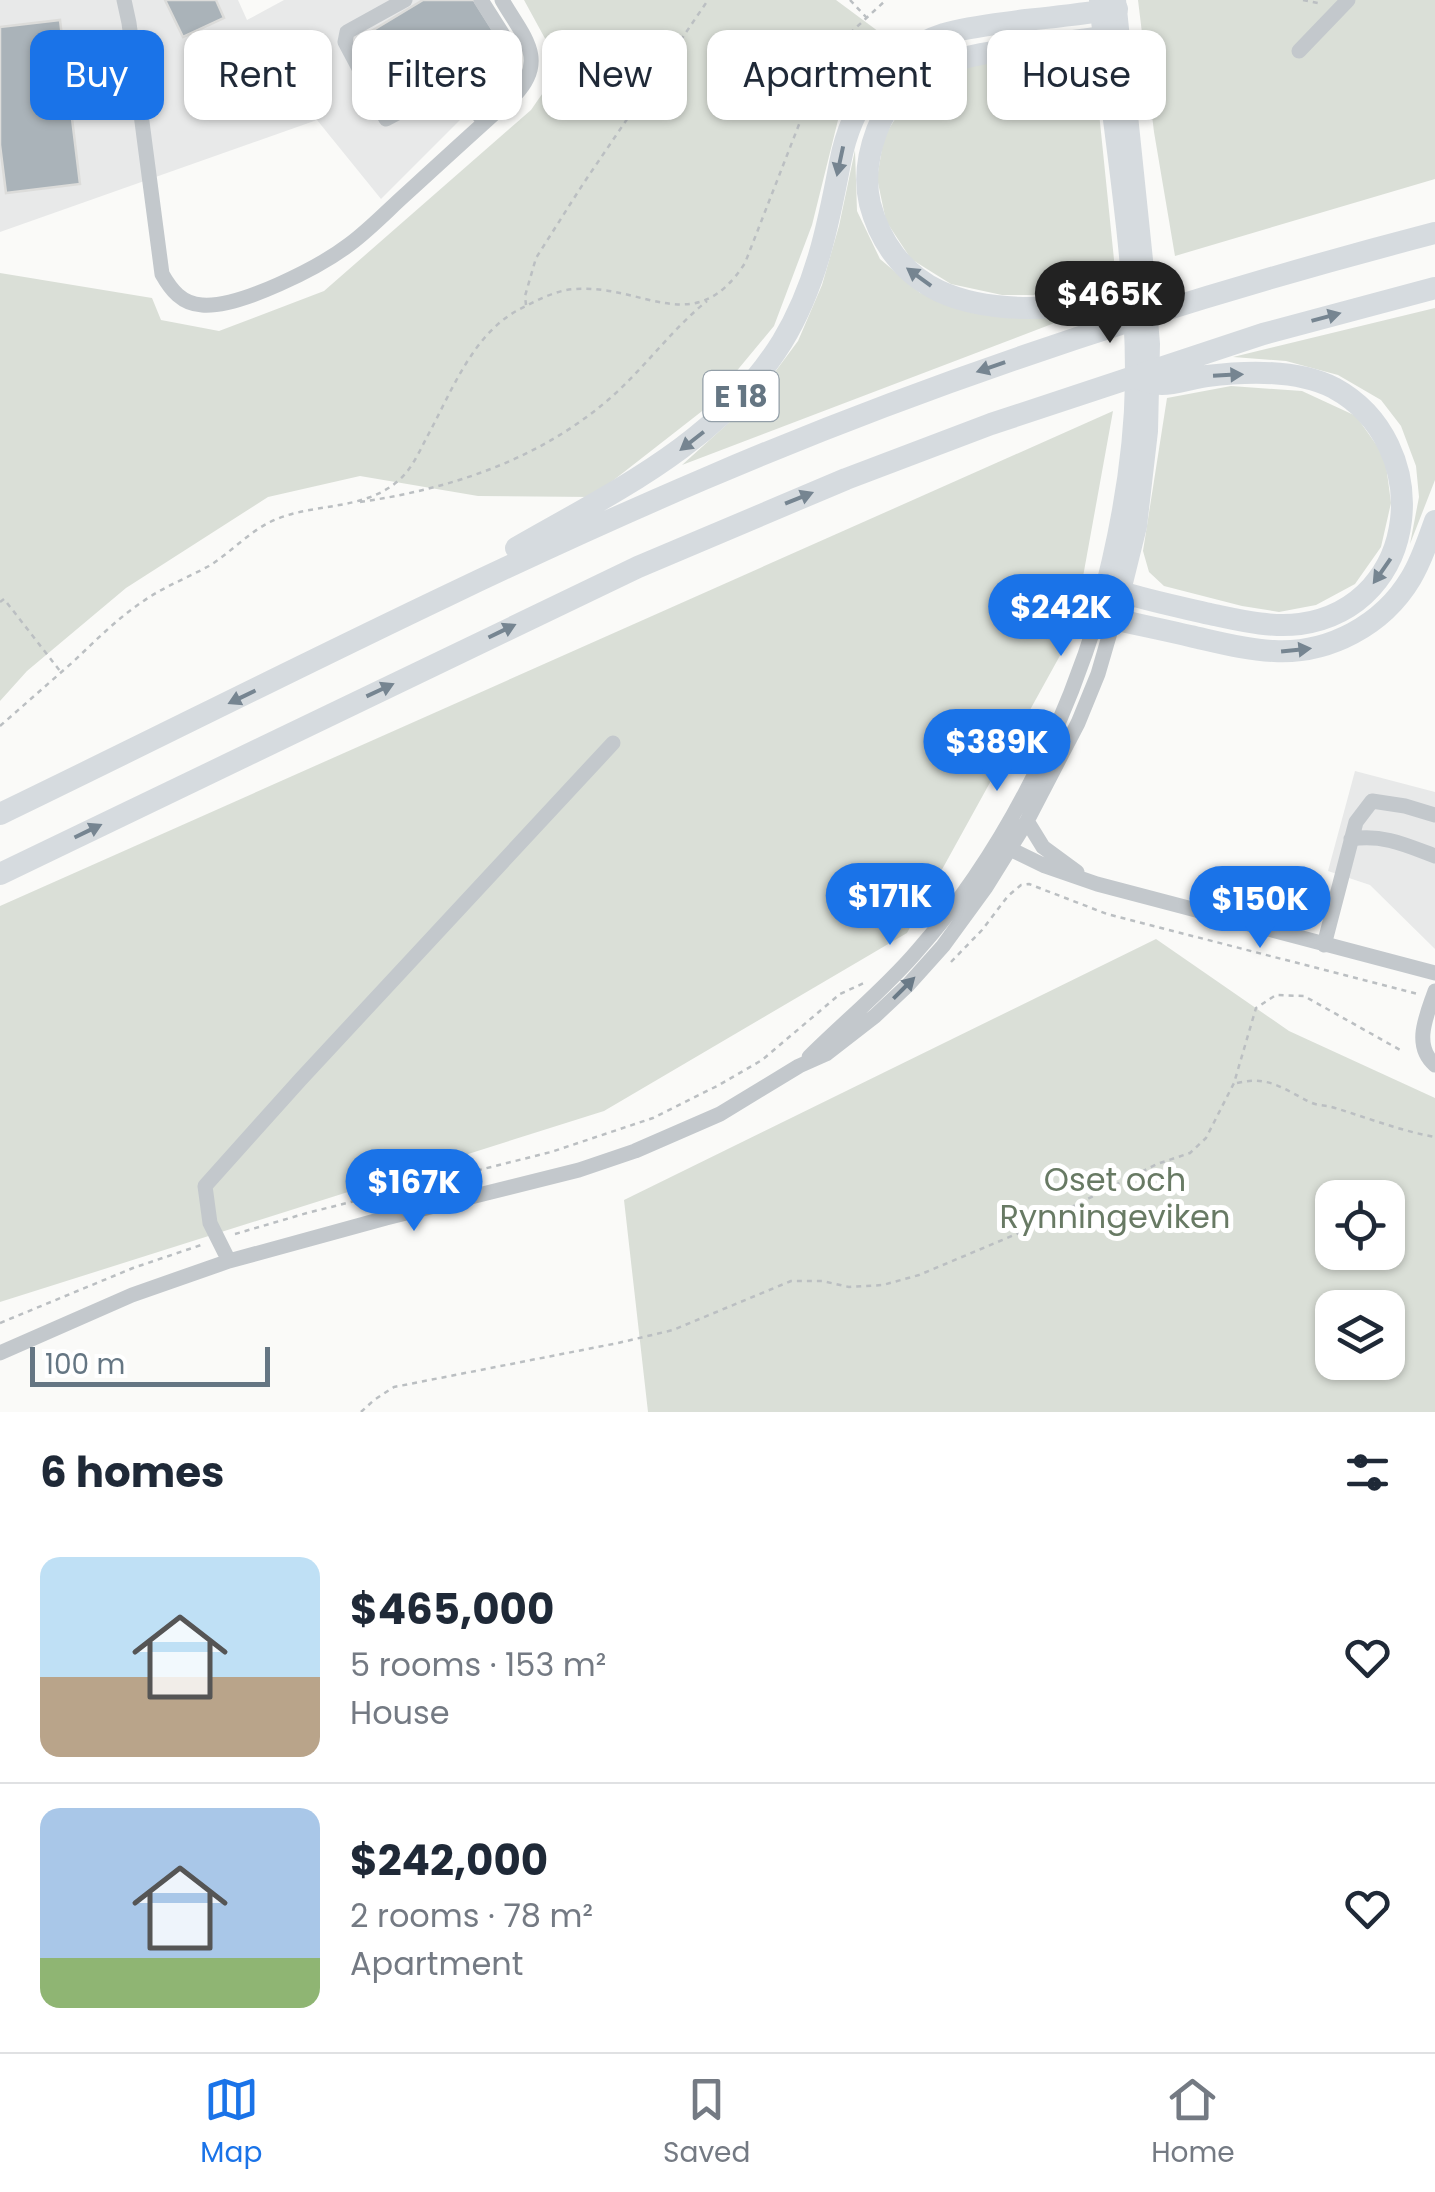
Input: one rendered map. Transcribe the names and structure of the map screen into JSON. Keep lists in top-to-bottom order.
{
  "streets": {
    "highway": ["E 18"]
  },
  "parks": ["Oset och Rynningeviken"],
  "scale_bar": "100 m",
  "page": {
    "chip": [
      "Buy",
      "Rent",
      "Filters",
      "New",
      "Apartment",
      "House"
    ],
    "price": [
      "$465K",
      "$242K",
      "$389K",
      "$171K",
      "$150K",
      "$167K"
    ],
    "scale": "100 m",
    "heading": "6 homes",
    "list": [
      {
        "name": "$465,000",
        "note": "5 rooms · 153 m² · House"
      },
      {
        "name": "$242,000",
        "note": "2 rooms · 78 m² · Apartment"
      }
    ],
    "tabs": ["Map", "Saved", "Home"]
  }
}
